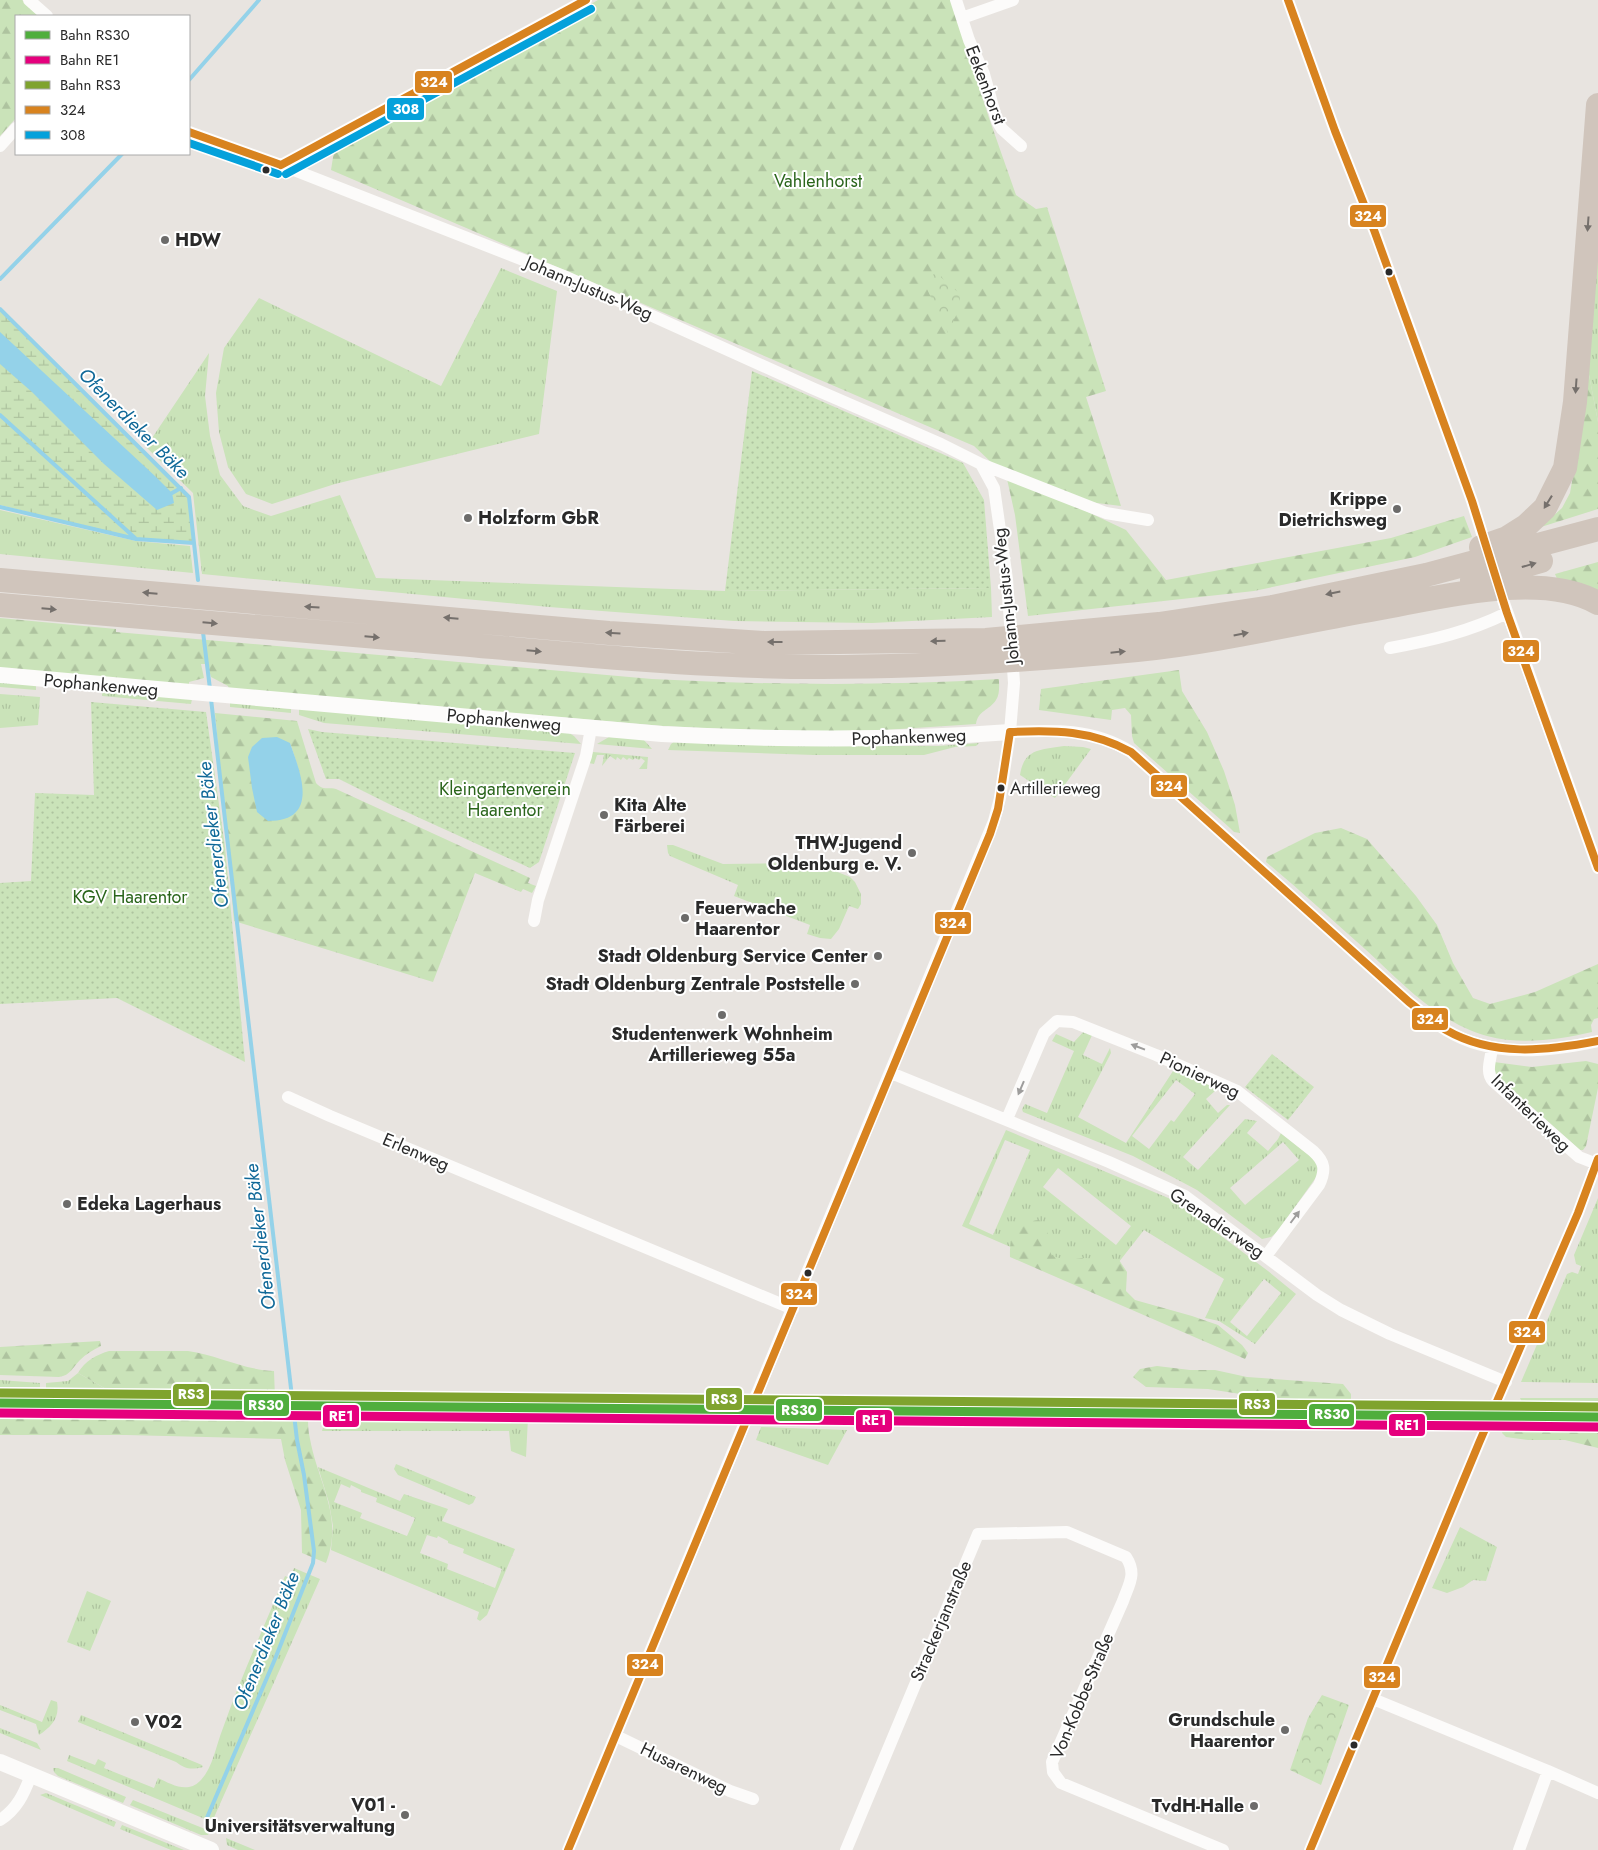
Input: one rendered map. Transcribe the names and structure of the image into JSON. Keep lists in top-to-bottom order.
{
  "streets": {
    "street": [
      "Eekenhorst",
      "Johann-Justus-Weg",
      "Pophankenweg",
      "Pionierweg",
      "Infanterieweg",
      "Erlenweg",
      "Grenadierweg",
      "Strackerjanstraße",
      "Von-Kobbe-Straße",
      "Husarenweg"
    ]
  },
  "crossings": [
    ["Johann-Justus-Weg", "Pophankenweg"],
    ["Johann-Justus-Weg", "Infanterieweg"],
    ["Pophankenweg", "Infanterieweg"],
    ["Pionierweg", "Grenadierweg"],
    ["Strackerjanstraße", "Von-Kobbe-Straße"]
  ],
  "water": ["Ofenerdieker Bäke"],
  "parks": ["Vahlenhorst", "Kleingartenverein Haarentor", "KGV Haarentor"],
  "places": [
    "HDW",
    "Krippe Dietrichsweg",
    "Holzform GbR",
    "Artillerieweg",
    "Kita Alte Färberei",
    "THW-Jugend Oldenburg e. V.",
    "Feuerwache Haarentor",
    "Stadt Oldenburg Service Center",
    "Stadt Oldenburg Zentrale Poststelle",
    "Studentenwerk Wohnheim Artillerieweg 55a",
    "Edeka Lagerhaus",
    "V02",
    "Grundschule Haarentor",
    "TvdH-Halle",
    "V01 - Universitätsverwaltung"
  ],
  "lines": [
    "transit line 324",
    "transit line 308",
    "rail line RS3",
    "rail line RS30",
    "rail line RE1"
  ],
  "legend": [
    "Bahn RS30",
    "Bahn RE1",
    "Bahn RS3",
    "324",
    "308"
  ]
}
